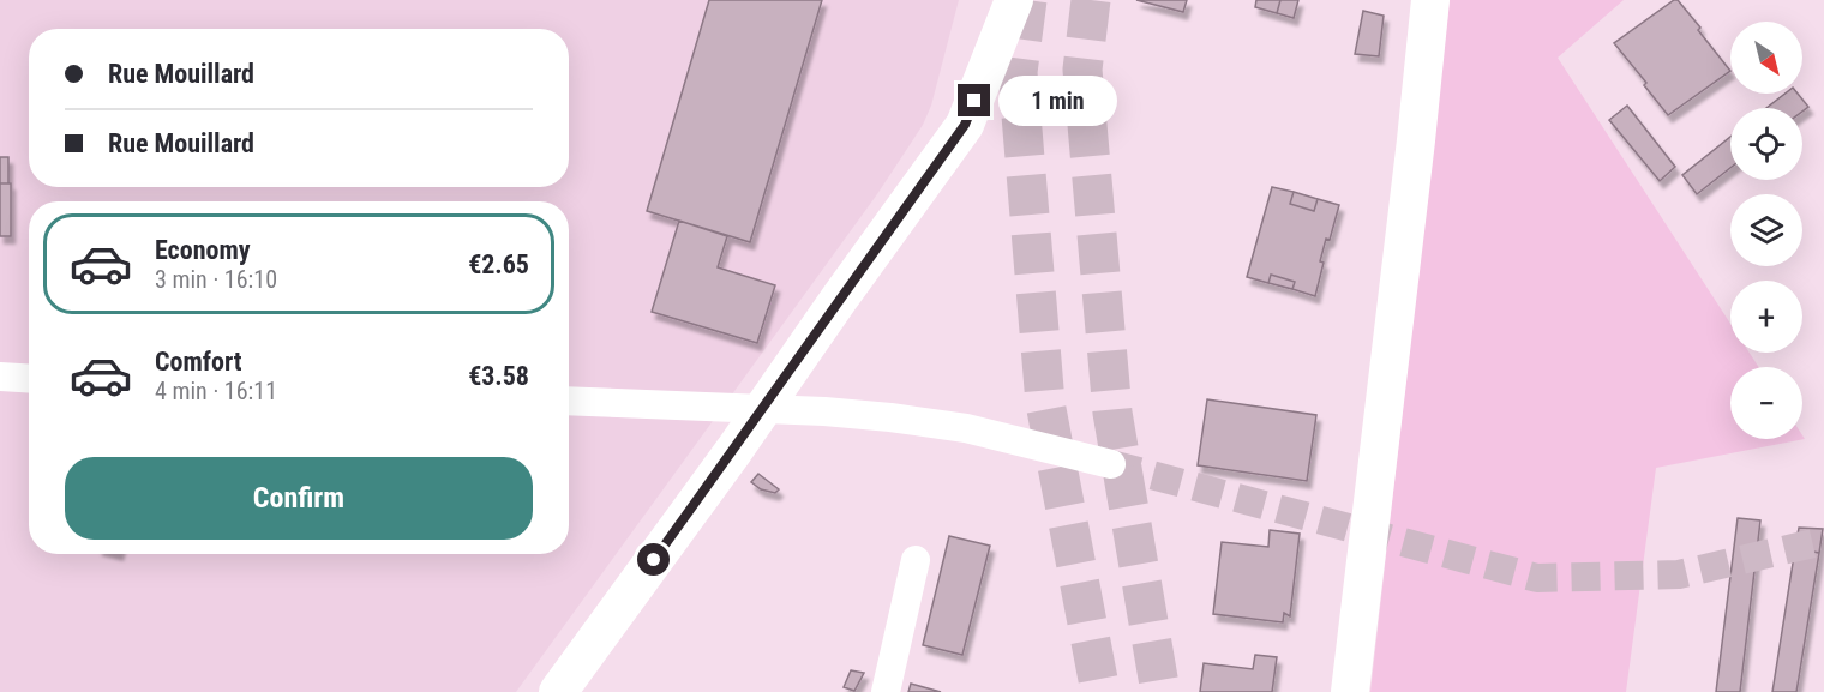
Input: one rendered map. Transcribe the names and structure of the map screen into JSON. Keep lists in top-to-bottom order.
{
  "north": "bottom right",
  "page": {
    "map_buttons": ["+", "−"],
    "banner": ["Rue Mouillard", "Rue Mouillard"],
    "bubble": "1 min",
    "list": [
      {
        "name": "Economy",
        "note": "3 min · 16:10",
        "value": "€2.65"
      },
      {
        "name": "Comfort",
        "note": "4 min · 16:11",
        "value": "€3.58"
      }
    ],
    "buttons": "Confirm"
  }
}
